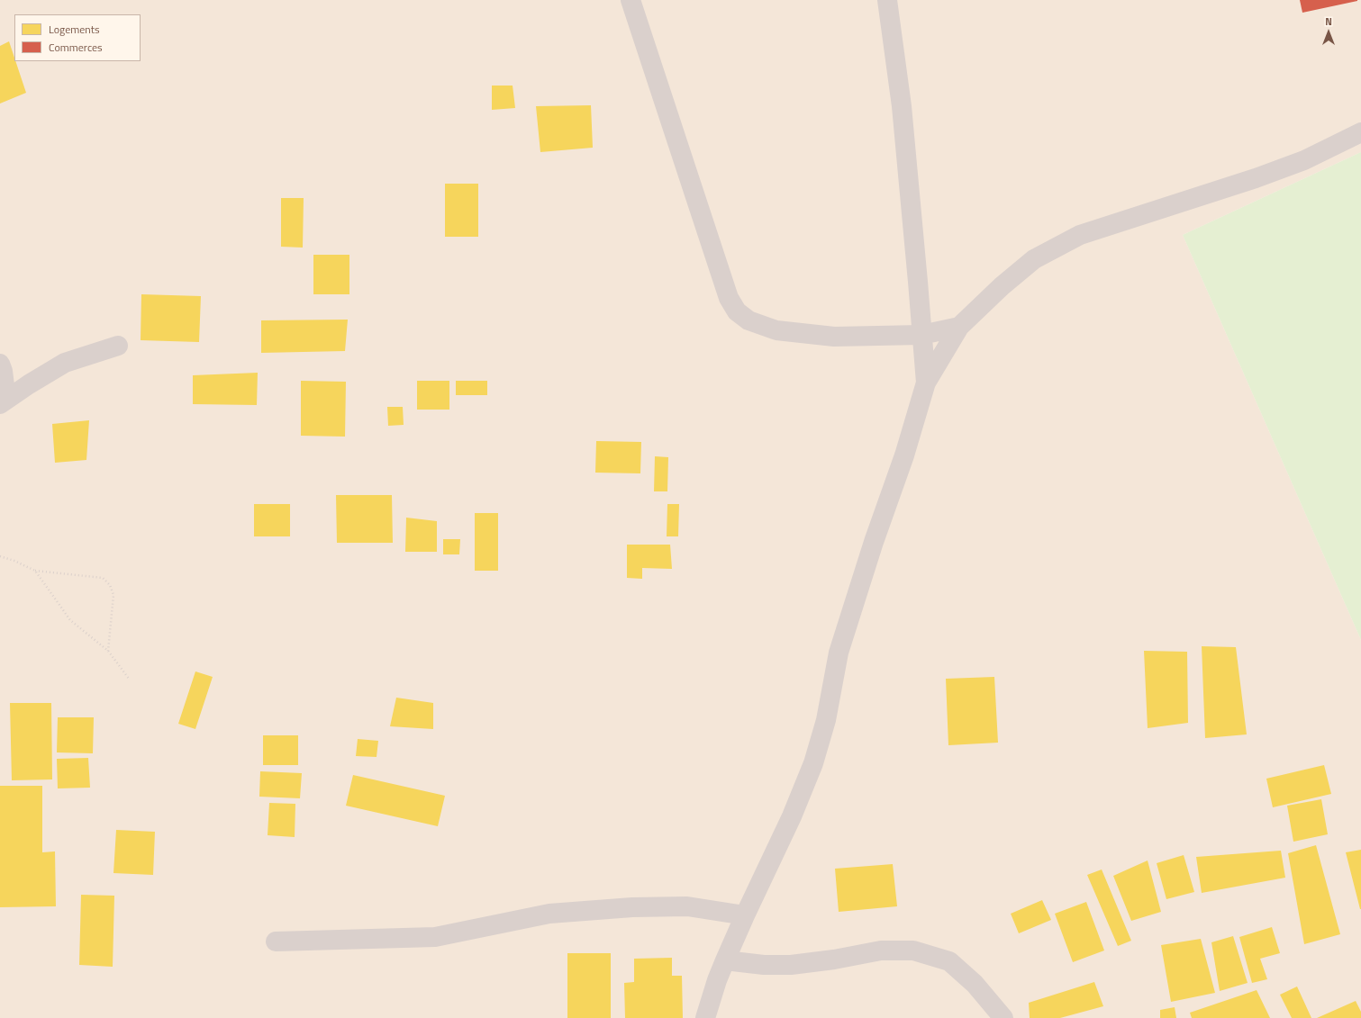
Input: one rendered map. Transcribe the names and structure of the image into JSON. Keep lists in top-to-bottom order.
{
  "legend": ["Logements", "Commerces"],
  "north": "top"
}
